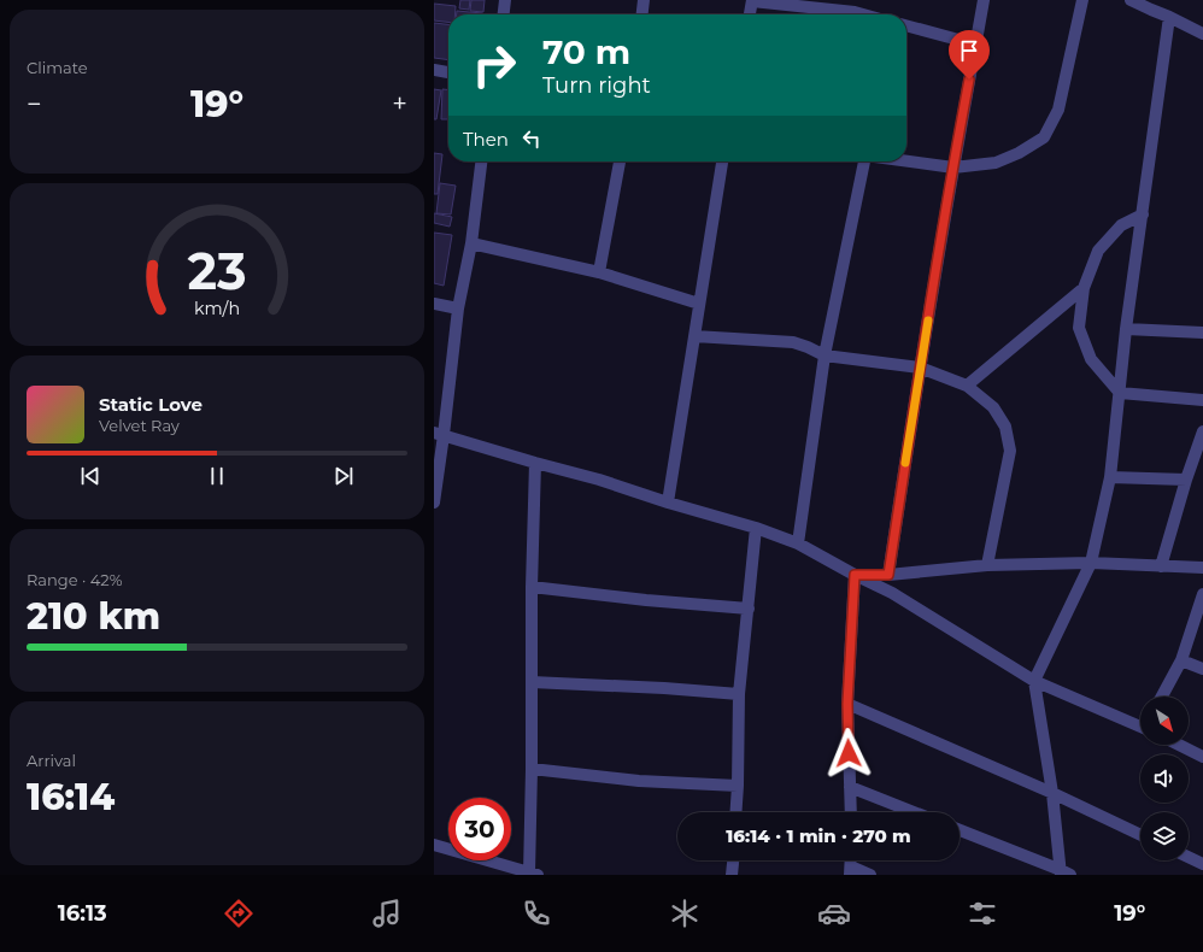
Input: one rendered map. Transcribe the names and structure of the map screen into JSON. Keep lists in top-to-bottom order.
{
  "north": "bottom right",
  "page": {
    "tile": [
      "Climate",
      ["Range · 42%", "210 km"],
      ["Arrival", "16:14"]
    ],
    "turn": ["70 m", "Turn right"],
    "heat": ["−", "19°", "+"],
    "then": "Then",
    "song": ["Static Love", "Velvet Ray"],
    "limit": "30",
    "trip": "16:14 · 1 min · 270 m",
    "tabs": ["16:13", "19°"],
    "gauge": ["23", "km/h"]
  }
}
